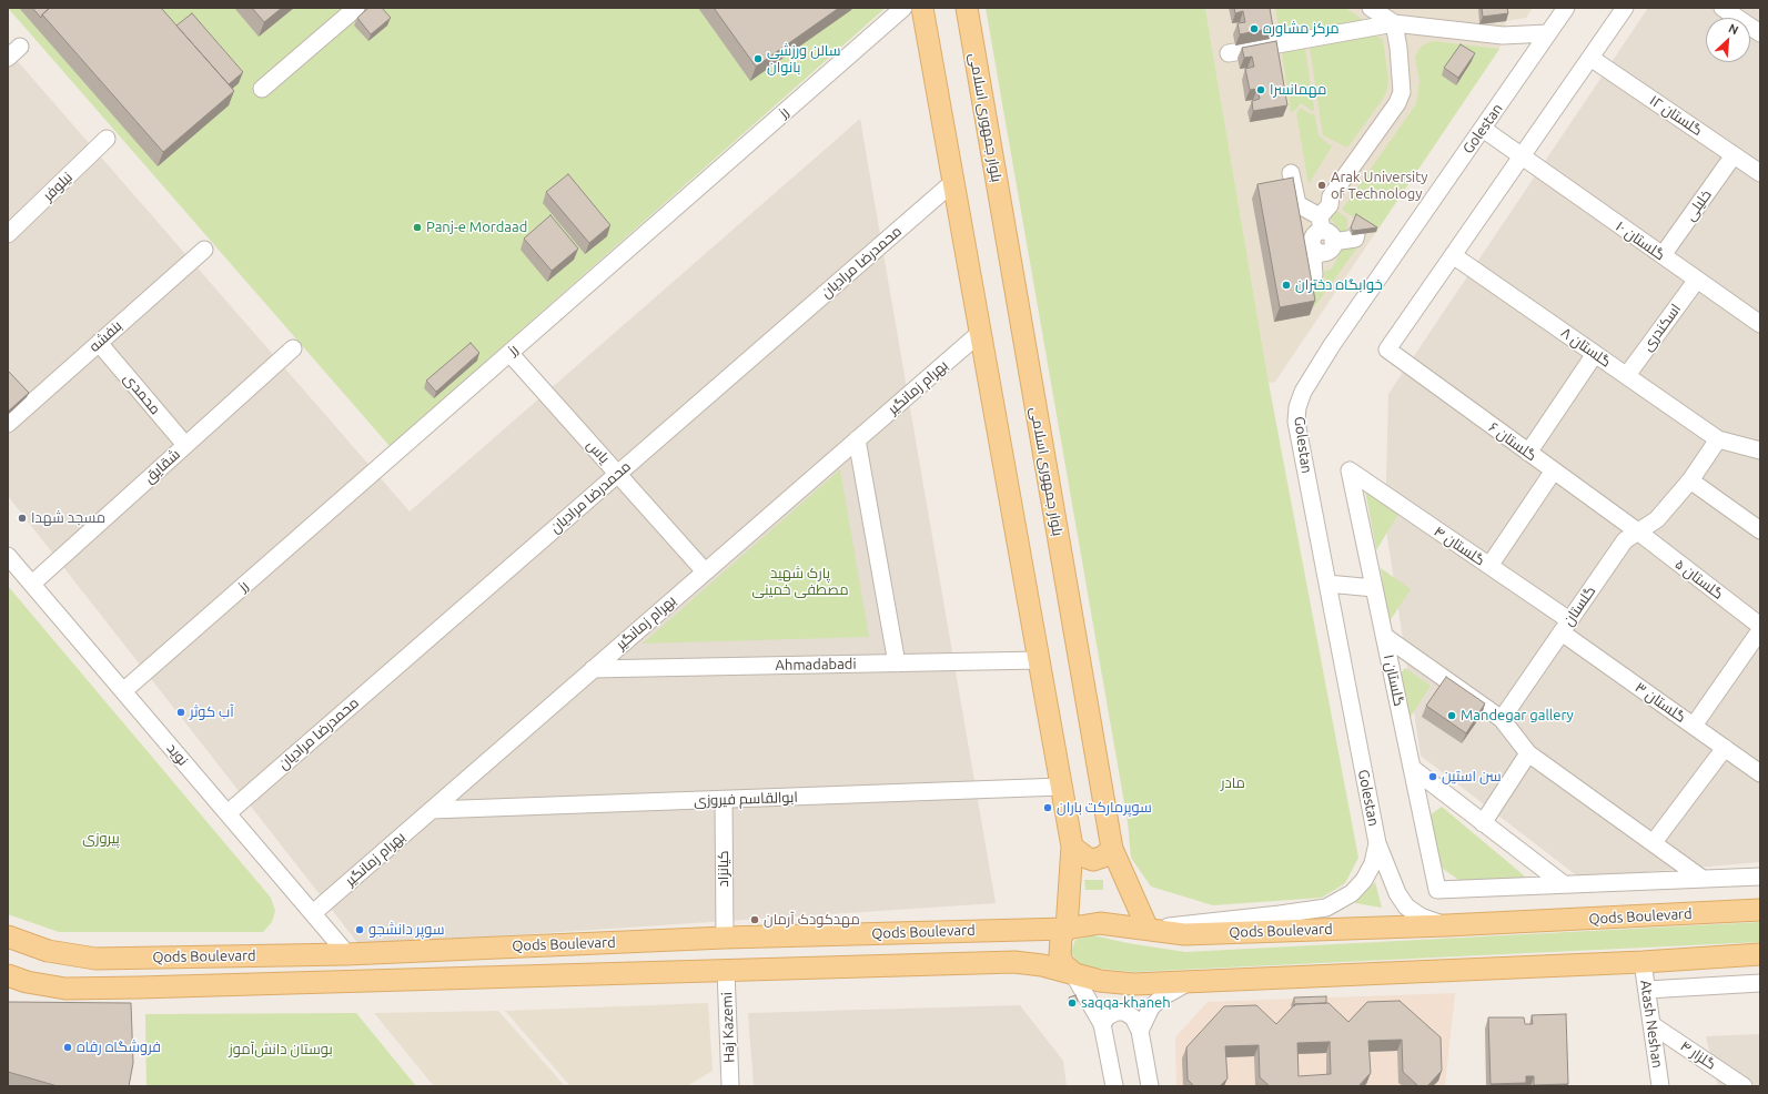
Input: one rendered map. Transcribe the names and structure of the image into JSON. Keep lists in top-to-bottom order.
{
  "streets": {
    "main road": ["بلوار جمهوری اسلامی", "Qods Boulevard"],
    "street": [
      "رز",
      "گلستان ۱۲",
      "Golestan",
      "نیلوفر",
      "خلیلی",
      "گلستان ۱۰",
      "محمدرضا مرادیان",
      "اسکندری",
      "بنفشه",
      "گلستان ۸",
      "بهرام زمانگیر",
      "محمدی",
      "گلستان ۶",
      "یاس",
      "شقایق",
      "گلستان ۴",
      "گلستان ۵",
      "گلستان",
      "Ahmadabadi",
      "گلستان ۱",
      "گلستان ۳",
      "نوید",
      "ابوالقاسم فیروزی",
      "کیانزاد",
      "Atash Neshan",
      "Haj Kazemi",
      "گلزار ۴"
    ]
  },
  "crossings": [
    ["رز", "یاس"],
    ["رز", "نوید"],
    ["گلستان ۱۲", "خلیلی"],
    ["بلوار جمهوری اسلامی", "Qods Boulevard"],
    ["Golestan", "گلستان ۱۰"],
    ["Golestan", "Qods Boulevard"],
    ["خلیلی", "گلستان ۱۰"],
    ["گلستان ۱۰", "اسکندری"],
    ["محمدرضا مرادیان", "یاس"],
    ["محمدرضا مرادیان", "نوید"],
    ["اسکندری", "گلستان ۸"],
    ["بنفشه", "محمدی"],
    ["گلستان ۸", "گلستان ۶"],
    ["گلستان ۸", "گلستان"],
    ["بهرام زمانگیر", "یاس"],
    ["بهرام زمانگیر", "Ahmadabadi"],
    ["بهرام زمانگیر", "نوید"],
    ["بهرام زمانگیر", "ابوالقاسم فیروزی"],
    ["محمدی", "شقایق"],
    ["گلستان ۶", "گلستان ۵"],
    ["گلستان ۶", "گلستان"],
    ["شقایق", "نوید"],
    ["گلستان ۴", "گلستان"],
    ["گلستان ۴", "گلستان ۱"],
    ["گلستان ۴", "گلستان ۳"],
    ["گلستان ۵", "گلستان"],
    ["گلستان", "گلستان ۳"],
    ["نوید", "Qods Boulevard"],
    ["ابوالقاسم فیروزی", "کیانزاد"],
    ["کیانزاد", "Qods Boulevard"],
    ["Qods Boulevard", "Atash Neshan"],
    ["Qods Boulevard", "Haj Kazemi"],
    ["Atash Neshan", "گلزار ۴"]
  ],
  "parks": [
    "پارک شهید مصطفی خمینی",
    "مادر",
    "پیروزی",
    "بوستان دانش‌آموز"
  ],
  "places": [
    "مرکز مشاوره",
    "سالن ورزشی بانوان",
    "مهمانسرا",
    "Arak University of Technology",
    "Panj-e Mordaad",
    "خوابگاه دختران",
    "مسجد شهدا",
    "آب کوثر",
    "Mandegar gallery",
    "سن استین",
    "سوپرمارکت باران",
    "مهدکودک آرمان",
    "سوپر دانشجو",
    "saqqa-khaneh",
    "فروشگاه رفاه"
  ],
  "north": "top right"
}
